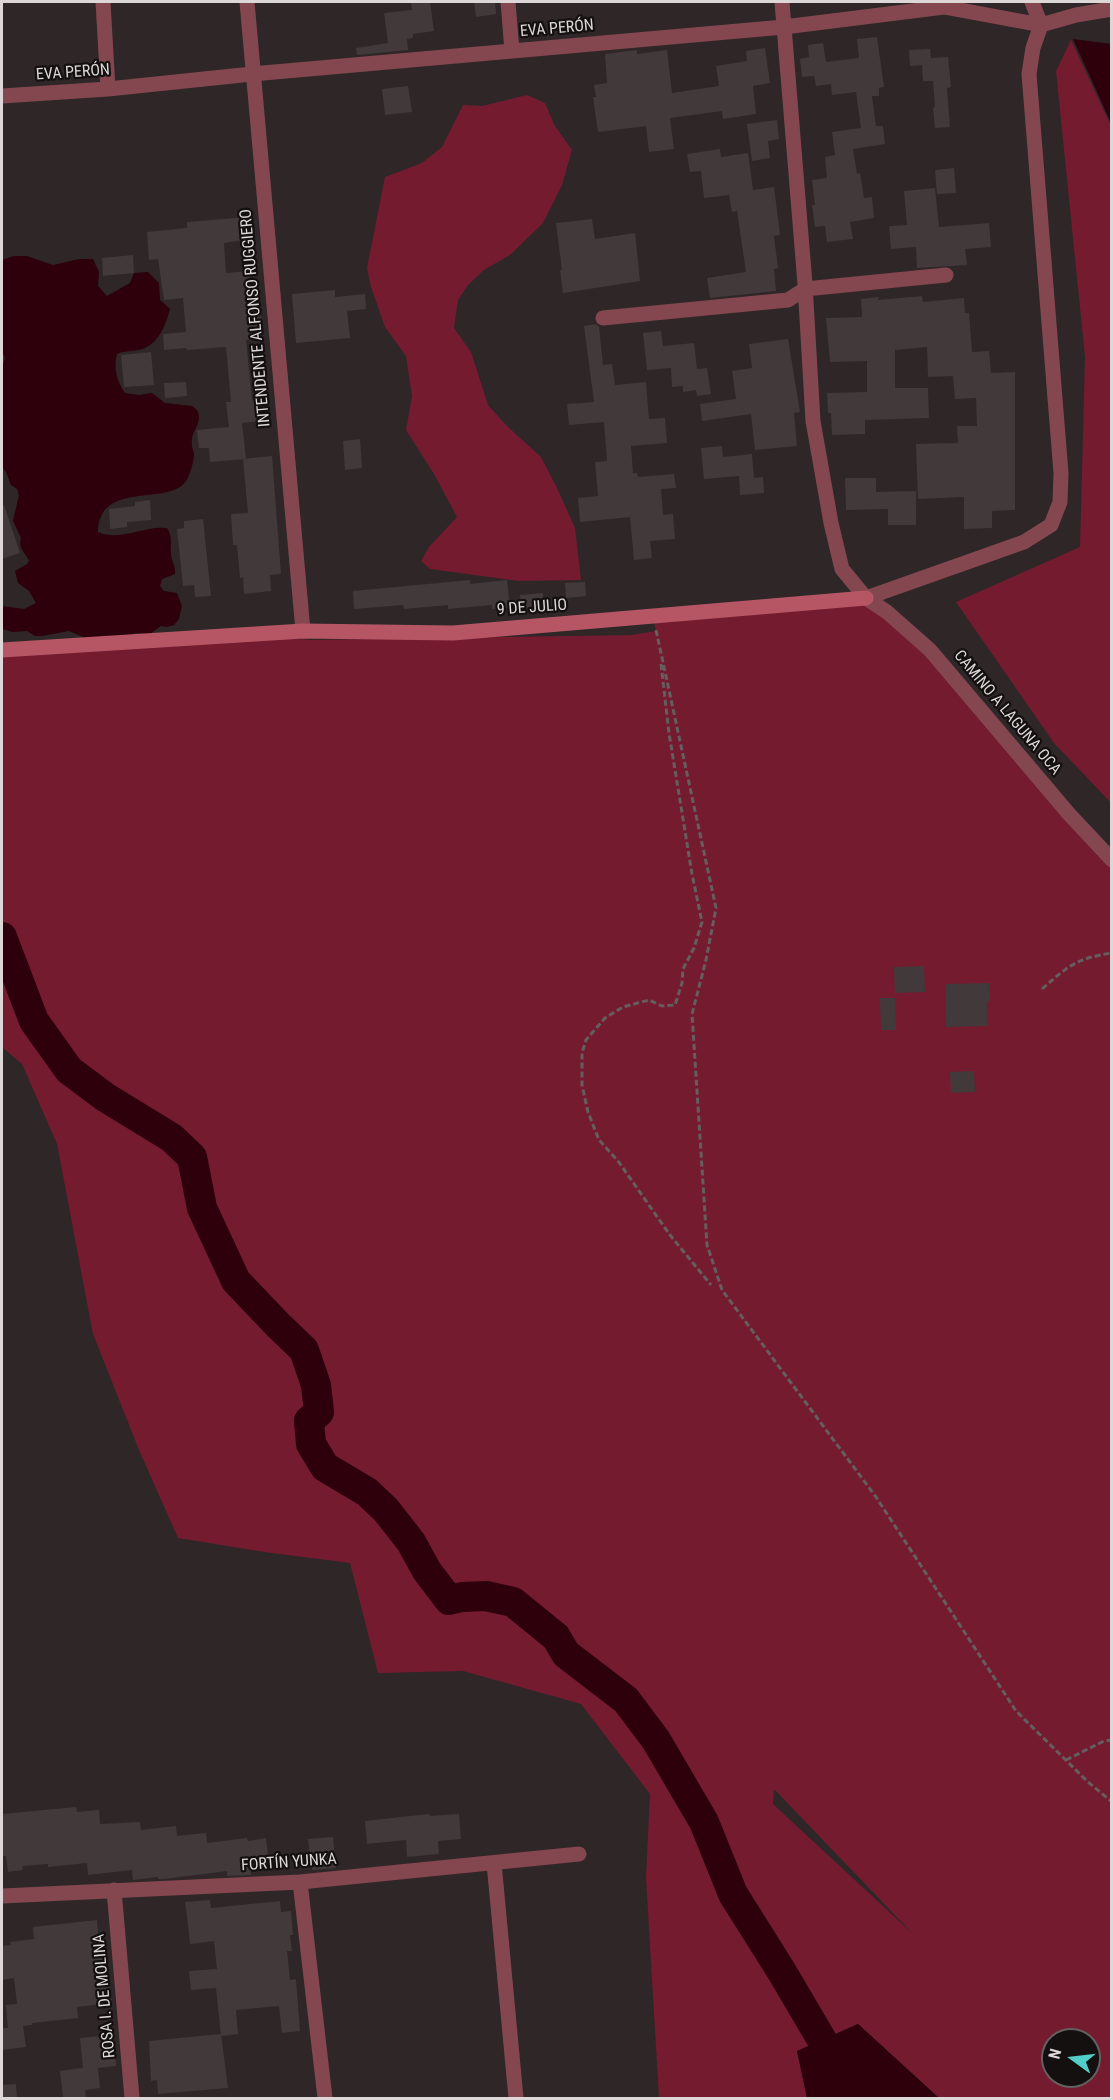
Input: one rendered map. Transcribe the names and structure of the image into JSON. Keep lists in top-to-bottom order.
{
  "streets": {
    "main road": ["9 DE JULIO"],
    "street": [
      "EVA PERÓN",
      "INTENDENTE ALFONSO RUGGIERO",
      "CAMINO A LAGUNA OCA",
      "FORTÍN YUNKA",
      "ROSA I. DE MOLINA"
    ]
  },
  "crossings": [
    ["EVA PERÓN", "INTENDENTE ALFONSO RUGGIERO"],
    ["EVA PERÓN", "9 DE JULIO"],
    ["EVA PERÓN", "CAMINO A LAGUNA OCA"],
    ["INTENDENTE ALFONSO RUGGIERO", "9 DE JULIO"],
    ["9 DE JULIO", "CAMINO A LAGUNA OCA"],
    ["FORTÍN YUNKA", "ROSA I. DE MOLINA"]
  ],
  "north": "left"
}
